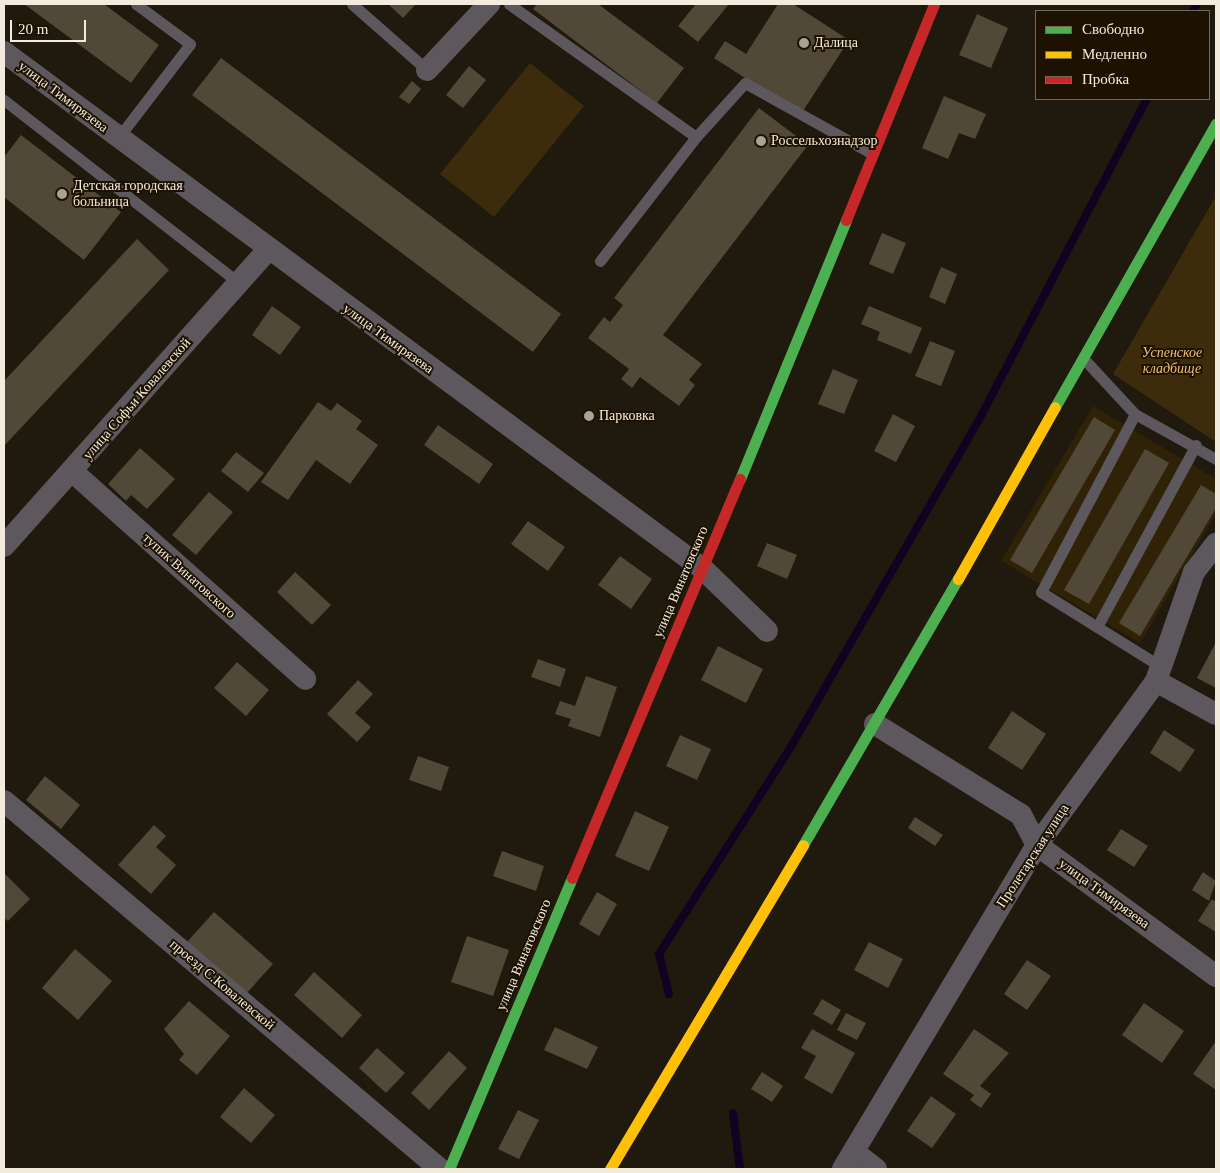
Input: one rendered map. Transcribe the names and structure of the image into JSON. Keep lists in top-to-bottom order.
{
  "streets": {
    "street": [
      "улица Тимирязева",
      "улица Софьи Ковалевской",
      "тупик Винатовского",
      "улица Винатовского",
      "Пролетарская улица",
      "проезд С.Ковалевской"
    ]
  },
  "crossings": [
    ["улица Тимирязева", "улица Софьи Ковалевской"],
    ["улица Тимирязева", "улица Винатовского"],
    ["улица Тимирязева", "Пролетарская улица"],
    ["улица Софьи Ковалевской", "тупик Винатовского"]
  ],
  "parks": ["Успенское кладбище"],
  "places": [
    "Далица",
    "Россельхознадзор",
    "Детская городская больница",
    "Парковка"
  ],
  "legend": ["Свободно", "Медленно", "Пробка"],
  "scale_bar": "20 m"
}
